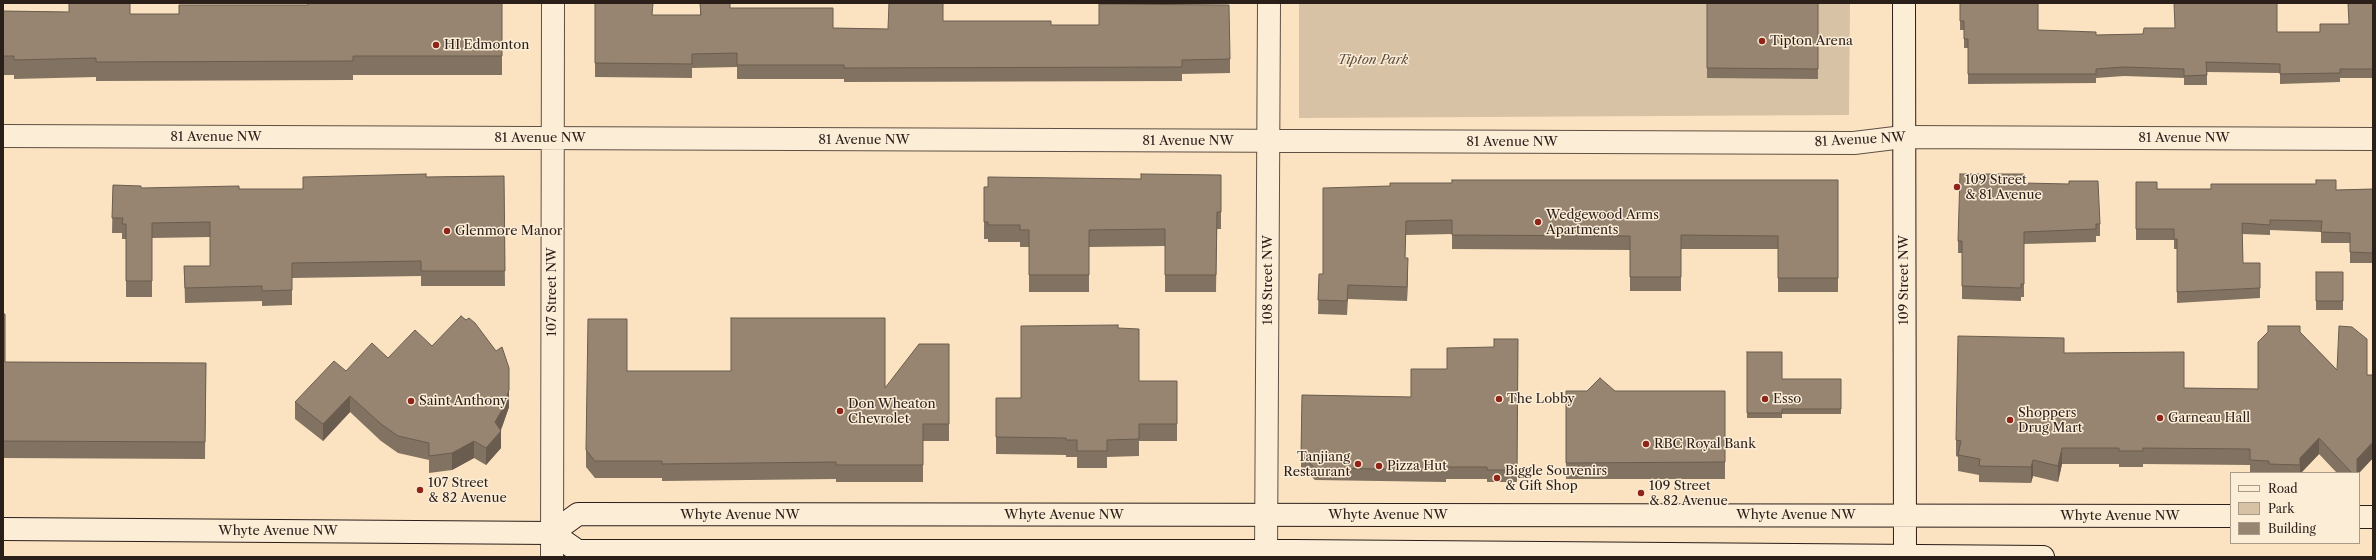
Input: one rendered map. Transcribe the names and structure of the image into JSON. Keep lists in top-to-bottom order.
{
  "streets": {
    "main road": [
      "81 Avenue NW",
      "108 Street NW",
      "109 Street NW",
      "107 Street NW",
      "Whyte Avenue NW"
    ]
  },
  "crossings": [
    ["81 Avenue NW", "108 Street NW"],
    ["81 Avenue NW", "109 Street NW"],
    ["81 Avenue NW", "107 Street NW"],
    ["108 Street NW", "Whyte Avenue NW"],
    ["109 Street NW", "Whyte Avenue NW"],
    ["107 Street NW", "Whyte Avenue NW"]
  ],
  "parks": ["Tipton Park"],
  "places": [
    "Tipton Arena",
    "HI Edmonton",
    "109 Street & 81 Avenue",
    "Wedgewood Arms Apartments",
    "Glenmore Manor",
    "The Lobby",
    "Esso",
    "Saint Anthony",
    "Don Wheaton Chevrolet",
    "Garneau Hall",
    "Shoppers Drug Mart",
    "RBC Royal Bank",
    "Tanjiang Restaurant",
    "Pizza Hut",
    "Biggle Souvenirs & Gift Shop",
    "107 Street & 82 Avenue",
    "109 Street & 82 Avenue"
  ],
  "legend": ["Road", "Park", "Building"]
}
